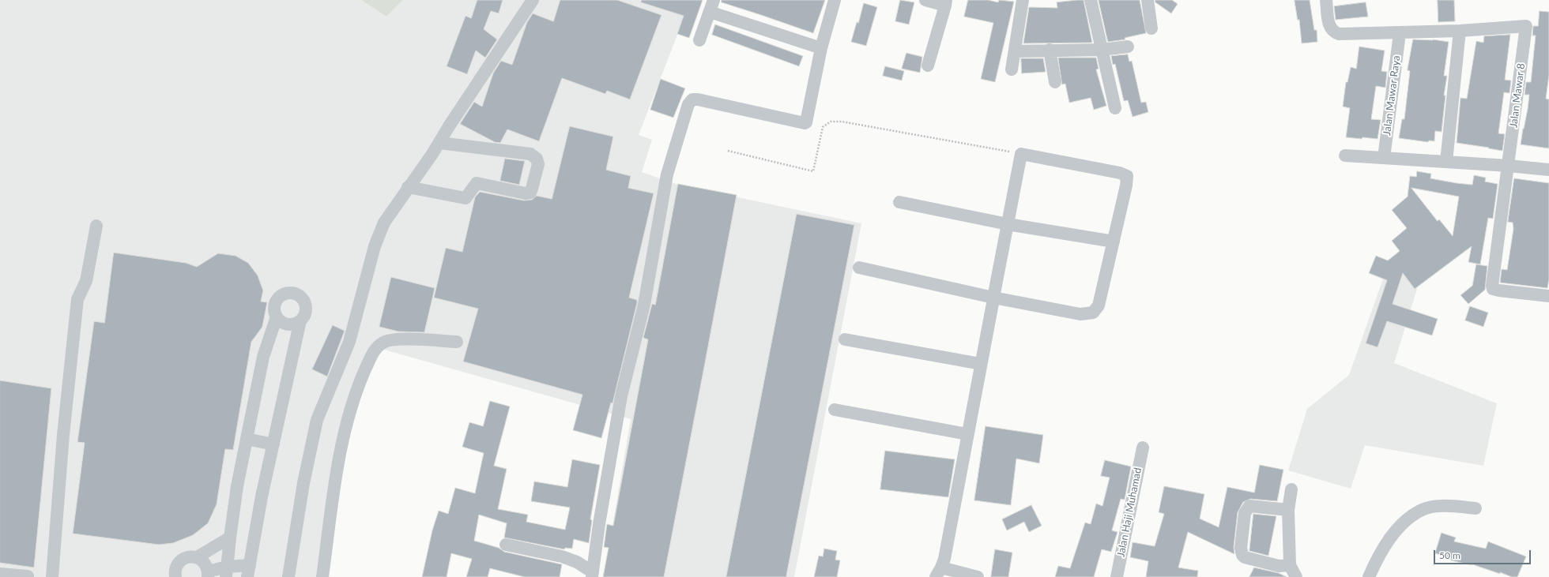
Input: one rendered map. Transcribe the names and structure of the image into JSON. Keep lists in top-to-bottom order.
{
  "streets": {
    "street": ["Jalan Mawar Raya", "Jalan Mawar 8", "Jalan Haji Muhamad"]
  },
  "scale_bar": "50 m"
}
